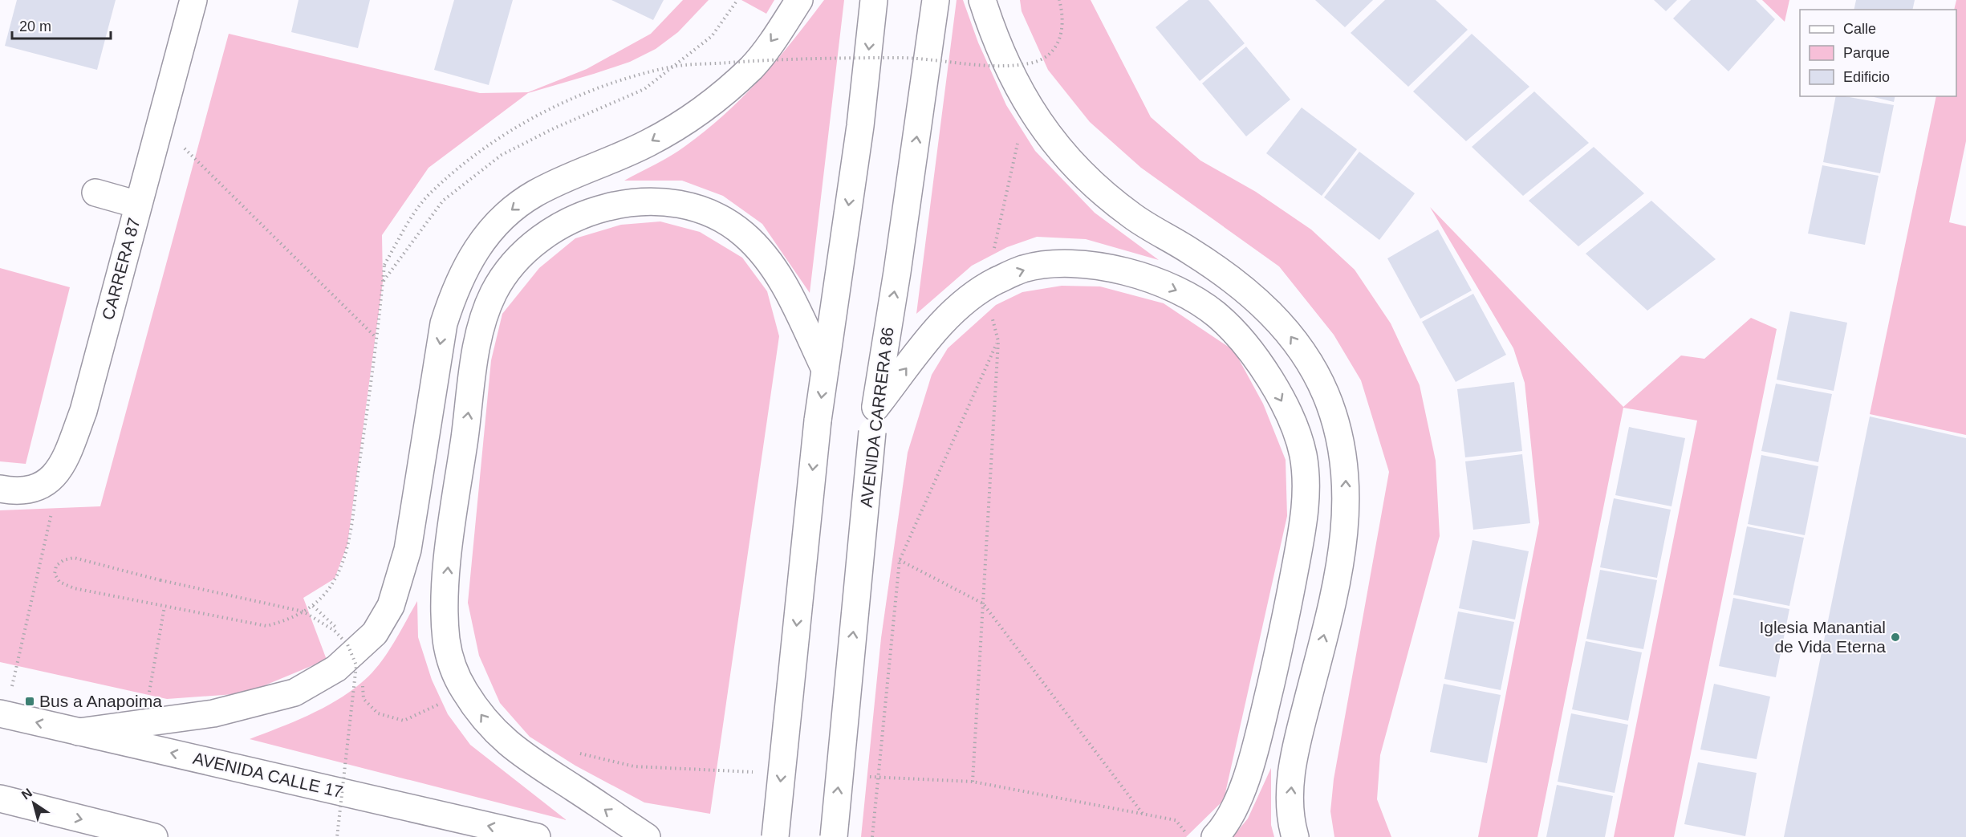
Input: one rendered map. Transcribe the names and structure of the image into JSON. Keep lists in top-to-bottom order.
{
  "streets": {
    "main road": ["CARRERA 87", "AVENIDA CARRERA 86", "AVENIDA CALLE 17"]
  },
  "places": {
    "other": ["Iglesia Manantial de Vida Eterna"],
    "transit": ["Bus a Anapoima"]
  },
  "legend": ["Calle", "Parque", "Edificio"],
  "scale_bar": "20 m",
  "north": "top left"
}
